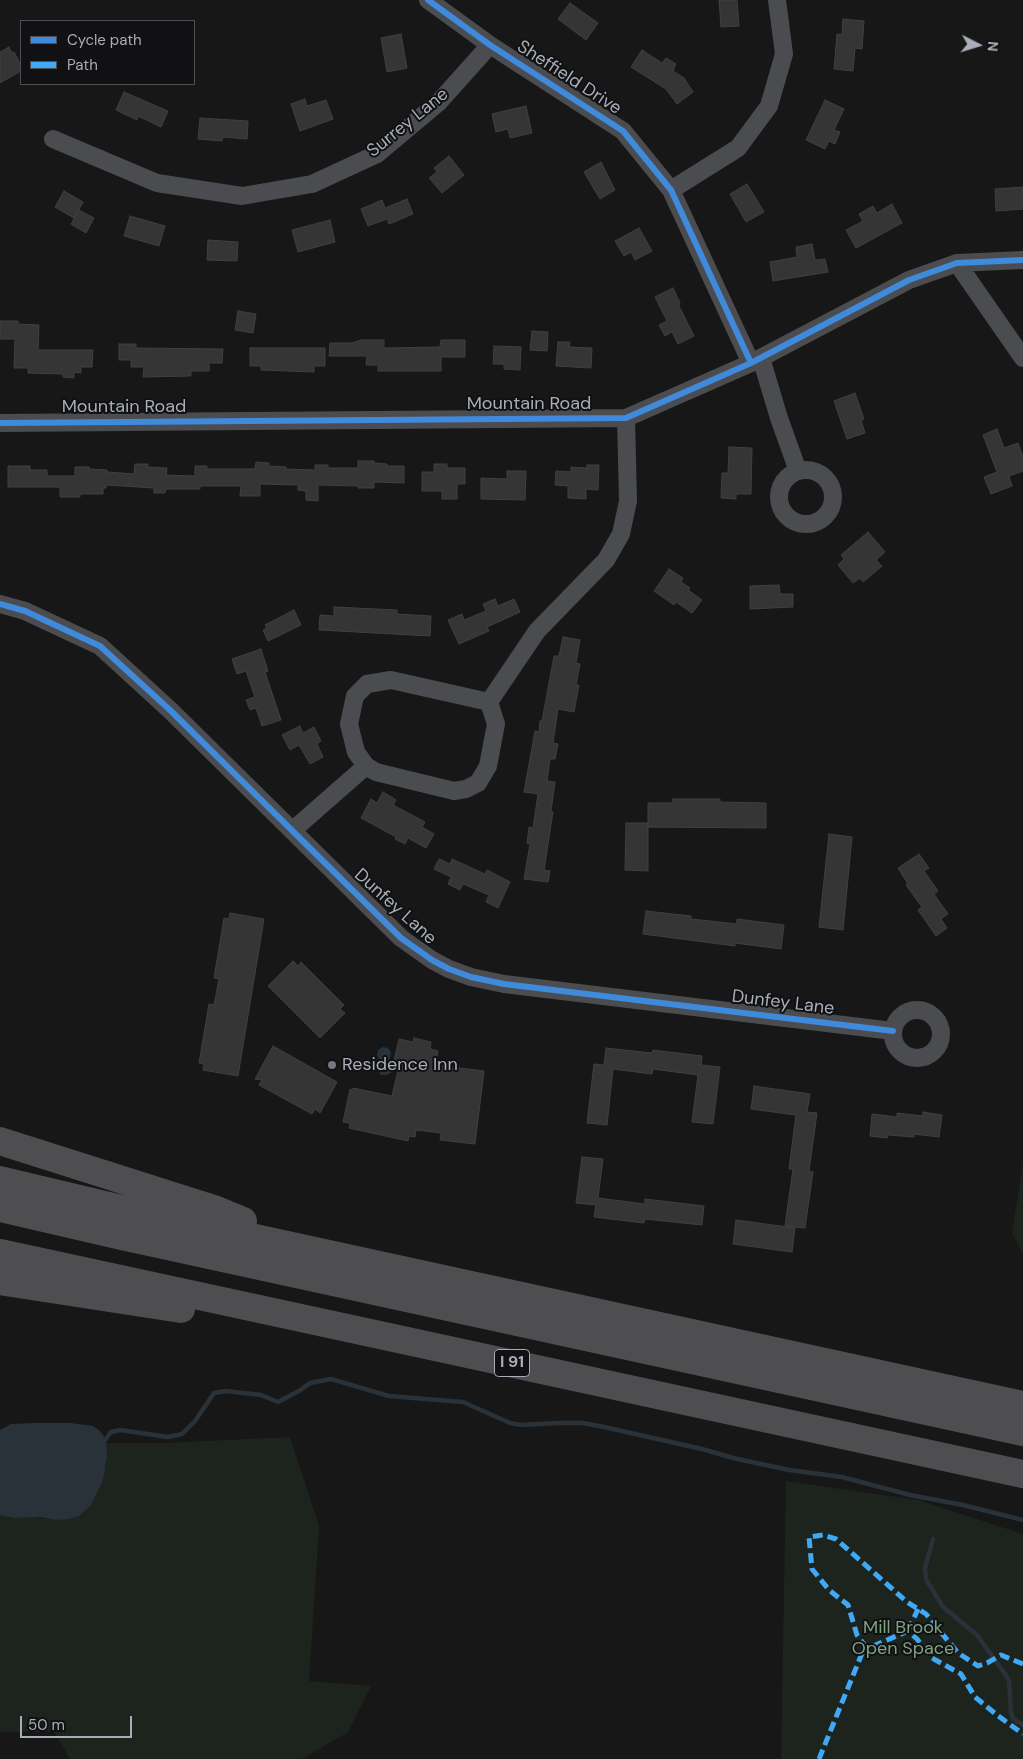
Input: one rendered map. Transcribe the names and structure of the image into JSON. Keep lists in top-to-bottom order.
{
  "streets": {
    "highway": ["I 91"],
    "street": [
      "Sheffield Drive",
      "Surrey Lane",
      "Mountain Road",
      "Dunfey Lane"
    ]
  },
  "crossings": [
    ["Sheffield Drive", "Surrey Lane"],
    ["Sheffield Drive", "Mountain Road"]
  ],
  "parks": ["Mill Brook Open Space"],
  "places": ["Residence Inn"],
  "legend": ["Cycle path", "Path"],
  "scale_bar": "50 m",
  "north": "right"
}
